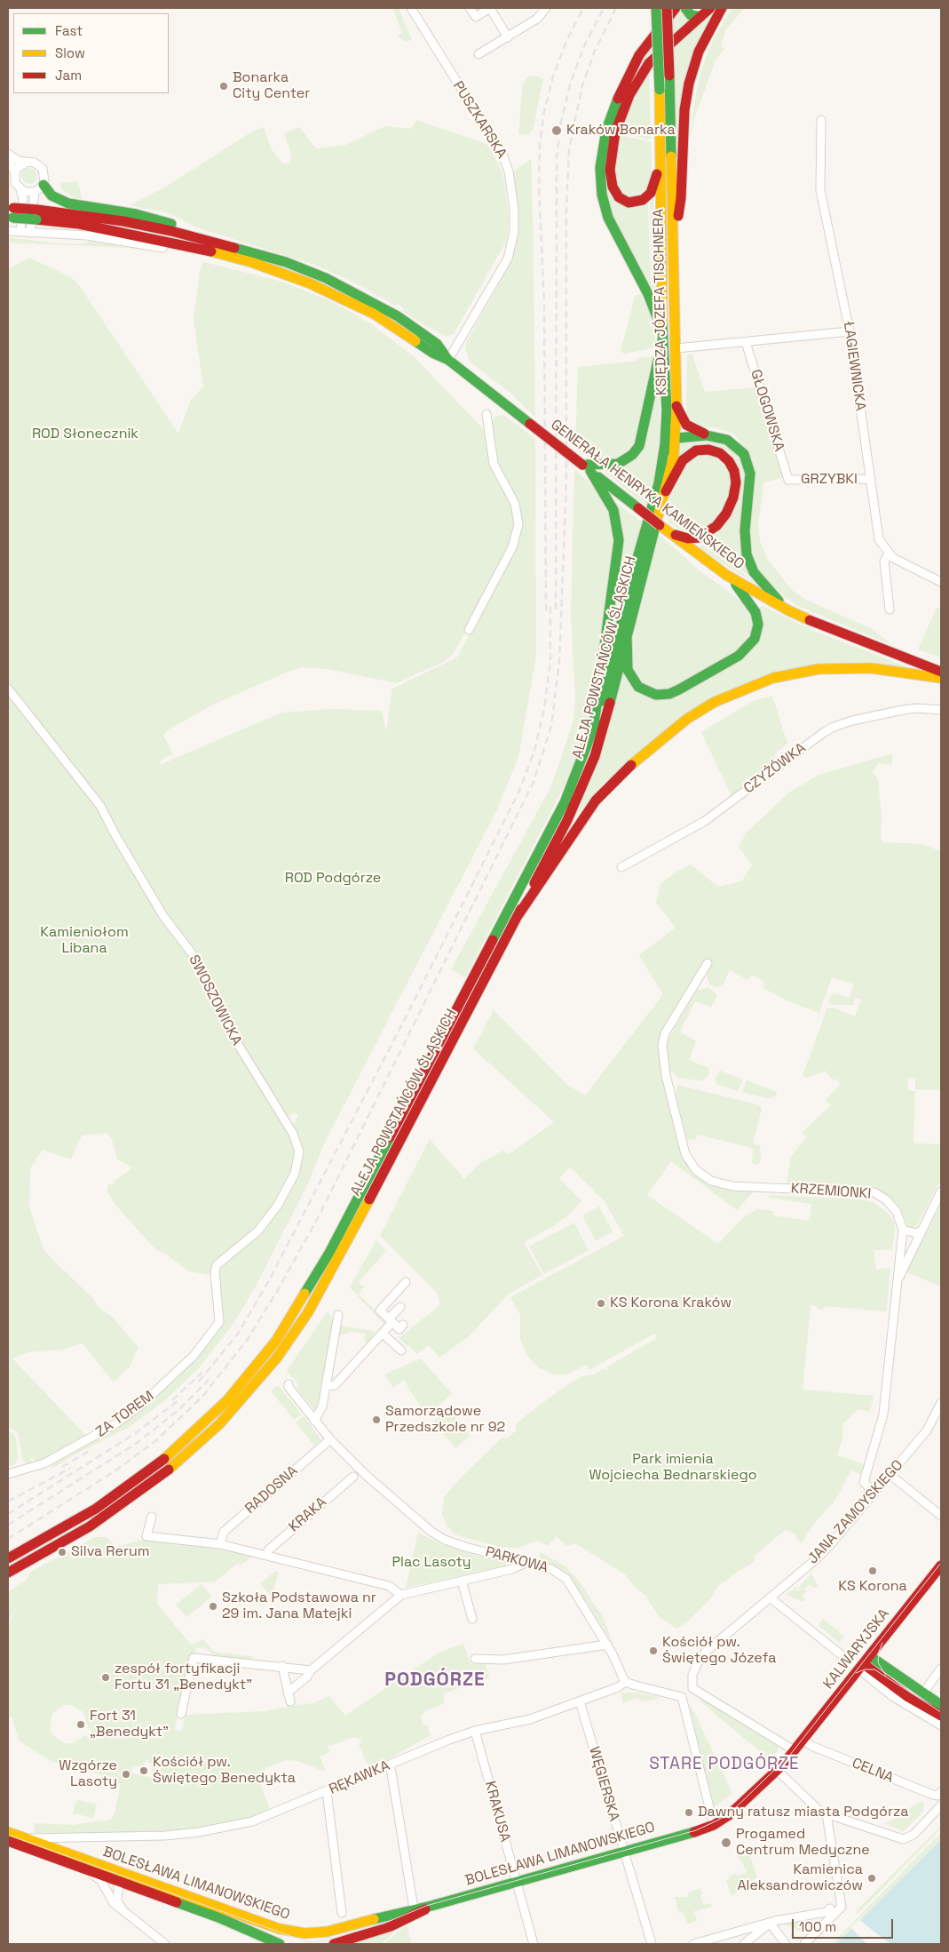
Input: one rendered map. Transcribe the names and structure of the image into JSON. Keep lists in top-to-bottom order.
{
  "streets": {
    "main road": [
      "KSIĘDZA JÓZEFA TISCHNERA",
      "GENERAŁA HENRYKA KAMIEŃSKIEGO",
      "ALEJA POWSTAŃCÓW ŚLĄSKICH",
      "KALWARYJSKA",
      "BOLESŁAWA LIMANOWSKIEGO"
    ],
    "street": [
      "PUSZKARSKA",
      "ŁAGIEWNICKA",
      "GŁOGOWSKA",
      "GRZYBKI",
      "CZYŻÓWKA",
      "SWOSZOWICKA",
      "KRZEMIONKI",
      "ZA TOREM",
      "RADOSNA",
      "JANA ZAMOYSKIEGO",
      "KRAKA",
      "PARKOWA",
      "CELNA",
      "RĘKAWKA",
      "WĘGIERSKA",
      "KRAKUSA"
    ]
  },
  "crossings": [
    ["PUSZKARSKA", "GENERAŁA HENRYKA KAMIEŃSKIEGO"],
    ["KSIĘDZA JÓZEFA TISCHNERA", "GENERAŁA HENRYKA KAMIEŃSKIEGO"],
    ["KSIĘDZA JÓZEFA TISCHNERA", "ALEJA POWSTAŃCÓW ŚLĄSKICH"],
    ["ŁAGIEWNICKA", "GRZYBKI"],
    ["GŁOGOWSKA", "GRZYBKI"],
    ["GENERAŁA HENRYKA KAMIEŃSKIEGO", "ALEJA POWSTAŃCÓW ŚLĄSKICH"],
    ["SWOSZOWICKA", "ZA TOREM"],
    ["KRZEMIONKI", "JANA ZAMOYSKIEGO"],
    ["RADOSNA", "PARKOWA"],
    ["PARKOWA", "RĘKAWKA"],
    ["KALWARYJSKA", "CELNA"],
    ["KALWARYJSKA", "BOLESŁAWA LIMANOWSKIEGO"],
    ["RĘKAWKA", "WĘGIERSKA"],
    ["RĘKAWKA", "KRAKUSA"],
    ["RĘKAWKA", "BOLESŁAWA LIMANOWSKIEGO"],
    ["WĘGIERSKA", "BOLESŁAWA LIMANOWSKIEGO"],
    ["KRAKUSA", "BOLESŁAWA LIMANOWSKIEGO"]
  ],
  "districts": ["PODGÓRZE", "STARE PODGÓRZE"],
  "parks": [
    "ROD Słonecznik",
    "ROD Podgórze",
    "Kamieniołom Libana",
    "Park imienia Wojciecha Bednarskiego",
    "Plac Lasoty"
  ],
  "places": [
    "Bonarka City Center",
    "Kraków Bonarka",
    "KS Korona Kraków",
    "Samorządowe Przedszkole nr 92",
    "Silva Rerum",
    "KS Korona",
    "Szkoła Podstawowa nr 29 im. Jana Matejki",
    "Kościół pw. Świętego Józefa",
    "zespół fortyfikacji Fortu 31 „Benedykt”",
    "Fort 31 „Benedykt”",
    "Kościół pw. Świętego Benedykta",
    "Wzgórze Lasoty",
    "Dawny ratusz miasta Podgórza",
    "Progamed Centrum Medyczne",
    "Kamienica Aleksandrowiczów"
  ],
  "legend": ["Fast", "Slow", "Jam"],
  "scale_bar": "100 m"
}
